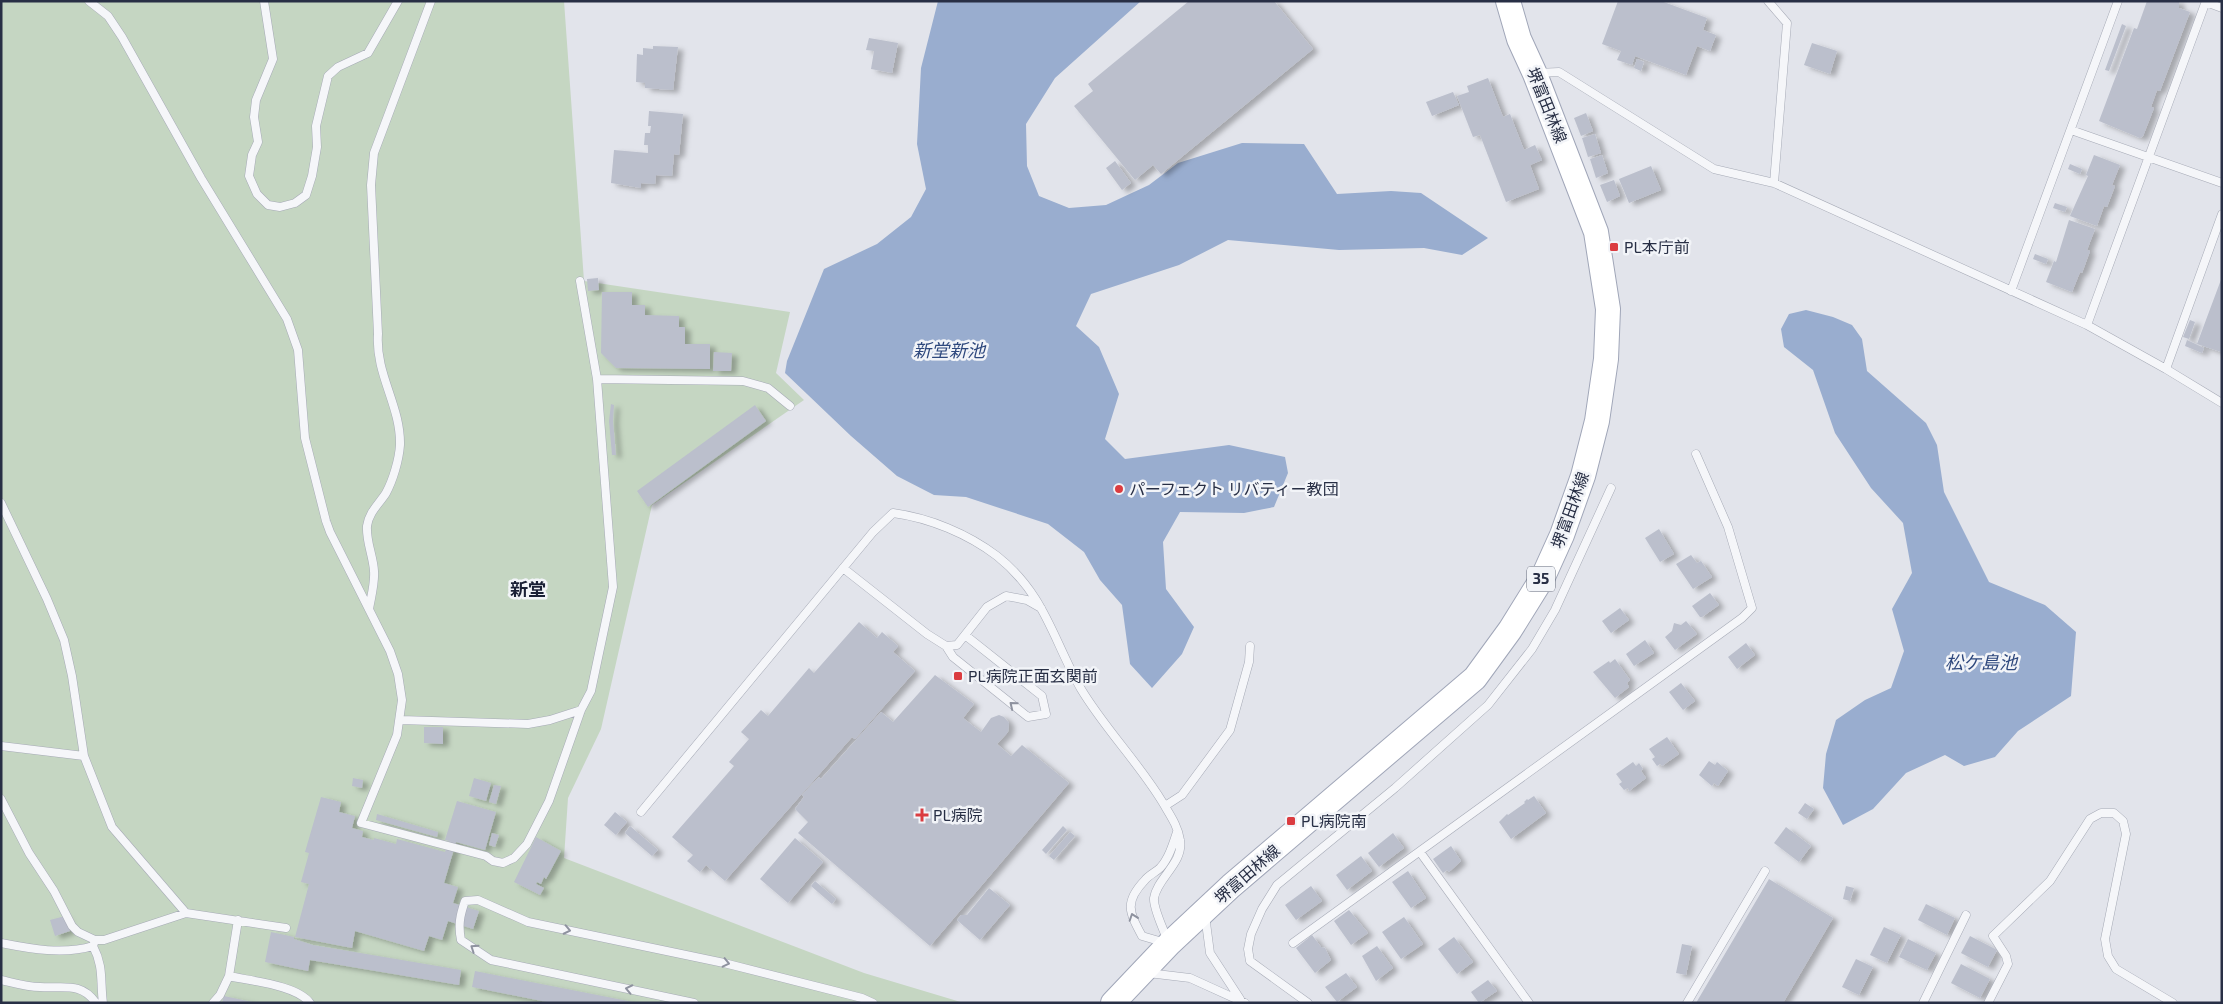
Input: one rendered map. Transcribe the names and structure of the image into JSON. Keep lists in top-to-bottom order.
{
  "streets": {
    "main road": ["堺富田林線", "35"]
  },
  "districts": ["新堂"],
  "water": ["新堂新池", "松ケ島池"],
  "places": {
    "transit": ["PL本庁前", "PL病院正面玄関前", "PL病院南"],
    "other": ["パーフェクト リバティー教団"],
    "health": ["PL病院"]
  }
}
